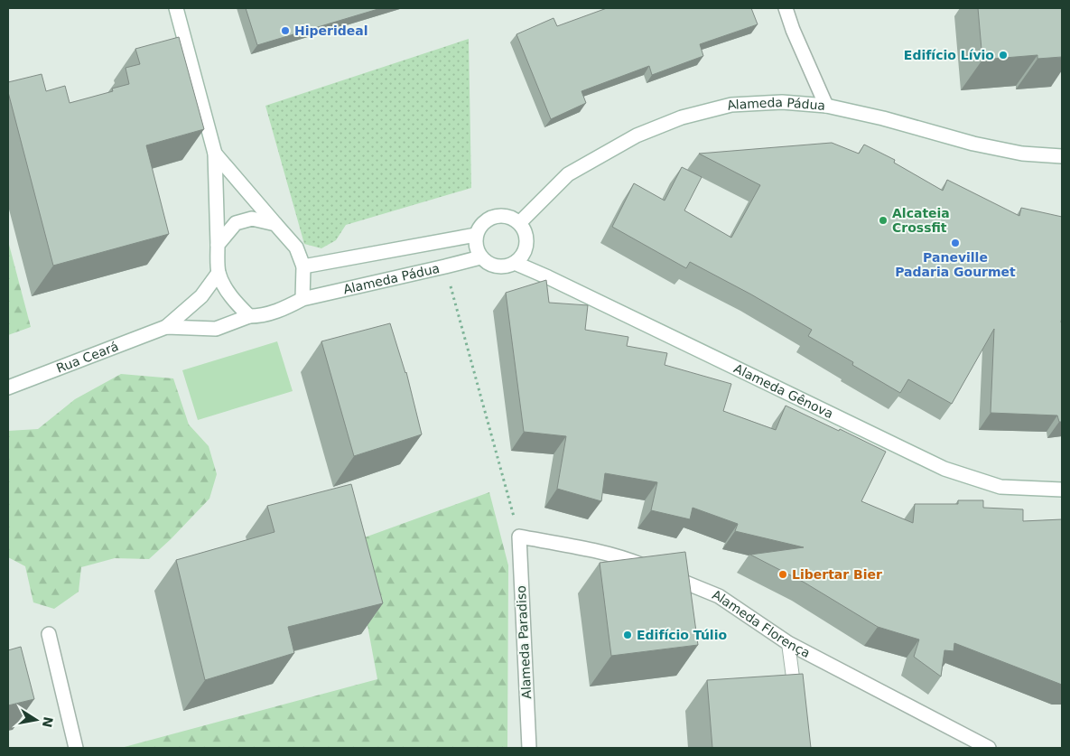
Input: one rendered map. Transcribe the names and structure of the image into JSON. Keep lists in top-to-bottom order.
{
  "streets": {
    "street": [
      "Alameda Pádua",
      "Rua Ceará",
      "Alameda Gênova",
      "Alameda Florença",
      "Alameda Paradiso"
    ]
  },
  "crossings": [
    ["Alameda Pádua", "Rua Ceará"],
    ["Alameda Pádua", "Alameda Gênova"],
    ["Alameda Florença", "Alameda Paradiso"]
  ],
  "places": [
    "Hiperideal",
    "Edifício Lívio",
    "Alcateia Crossfit",
    "Paneville Padaria Gourmet",
    "Libertar Bier",
    "Edifício Túlio"
  ],
  "north": "right"
}
